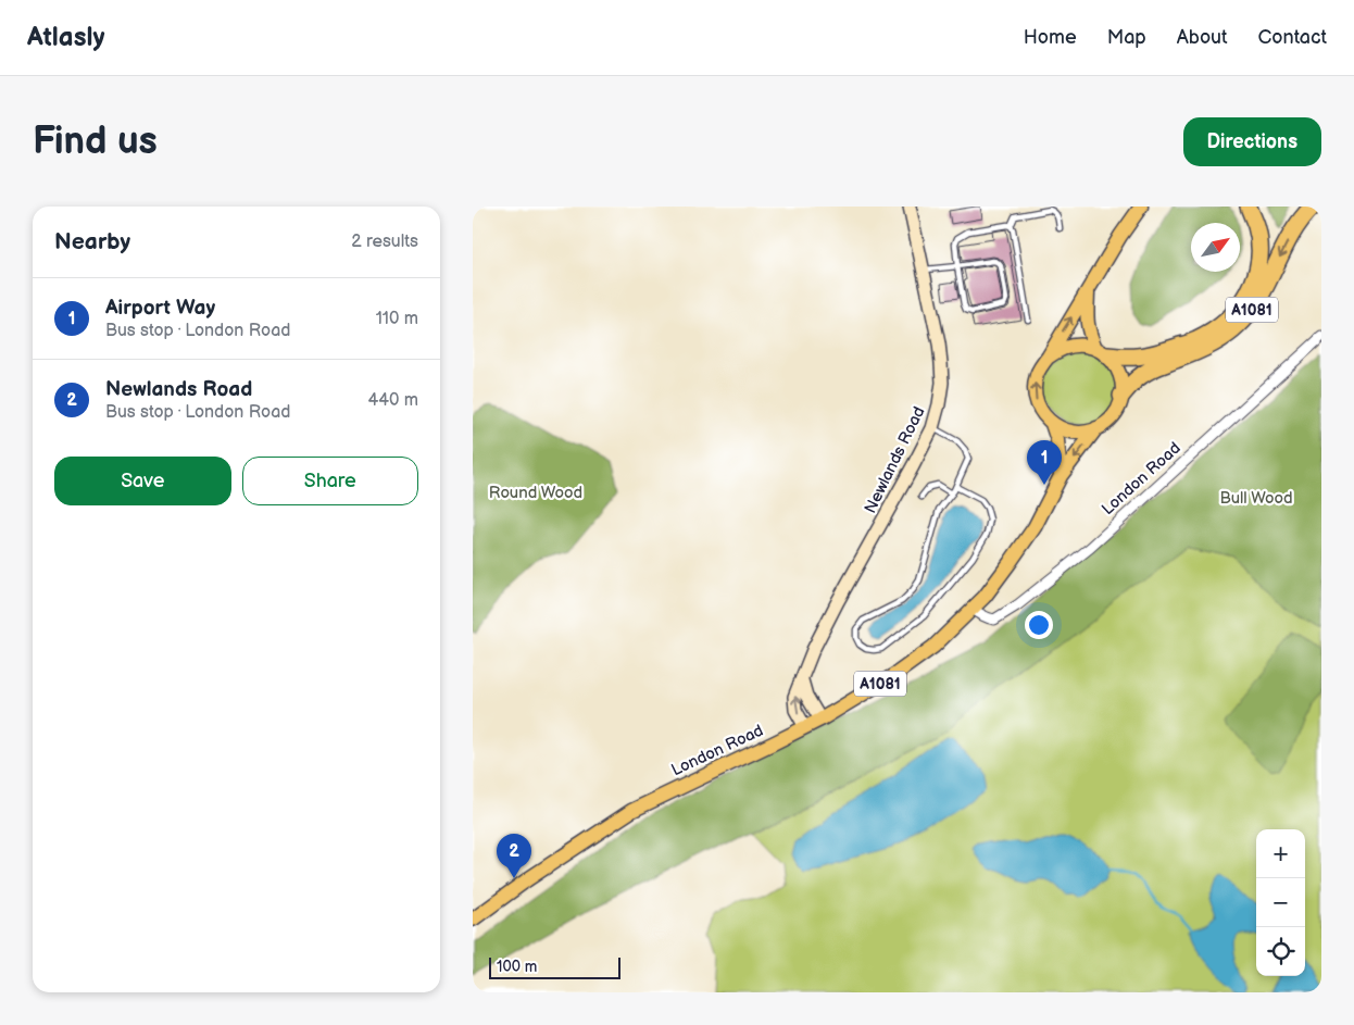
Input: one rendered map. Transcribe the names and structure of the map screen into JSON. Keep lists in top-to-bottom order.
{
  "streets": {
    "highway": ["A1081"],
    "main road": ["London Road"],
    "street": ["Newlands Road"]
  },
  "crossings": [
    ["A1081", "London Road"],
    ["Newlands Road", "London Road"]
  ],
  "parks": ["Round Wood", "Bull Wood"],
  "scale_bar": "100 m",
  "north": "top right",
  "page": {
    "header": "Atlasly",
    "nav": [
      "Home",
      "Map",
      "About",
      "Contact"
    ],
    "buttons": [
      "Directions",
      ["Save", "Share"]
    ],
    "title": "Find us",
    "heading": ["Nearby", "2 results"],
    "list": [
      {
        "mark": "1",
        "name": "Airport Way",
        "note": "Bus stop · London Road",
        "value": "110 m"
      },
      {
        "mark": "2",
        "name": "Newlands Road",
        "note": "Bus stop · London Road",
        "value": "440 m"
      }
    ],
    "pins": ["1", "2"],
    "map_buttons": ["+", "−"],
    "scale": "100 m"
  }
}
